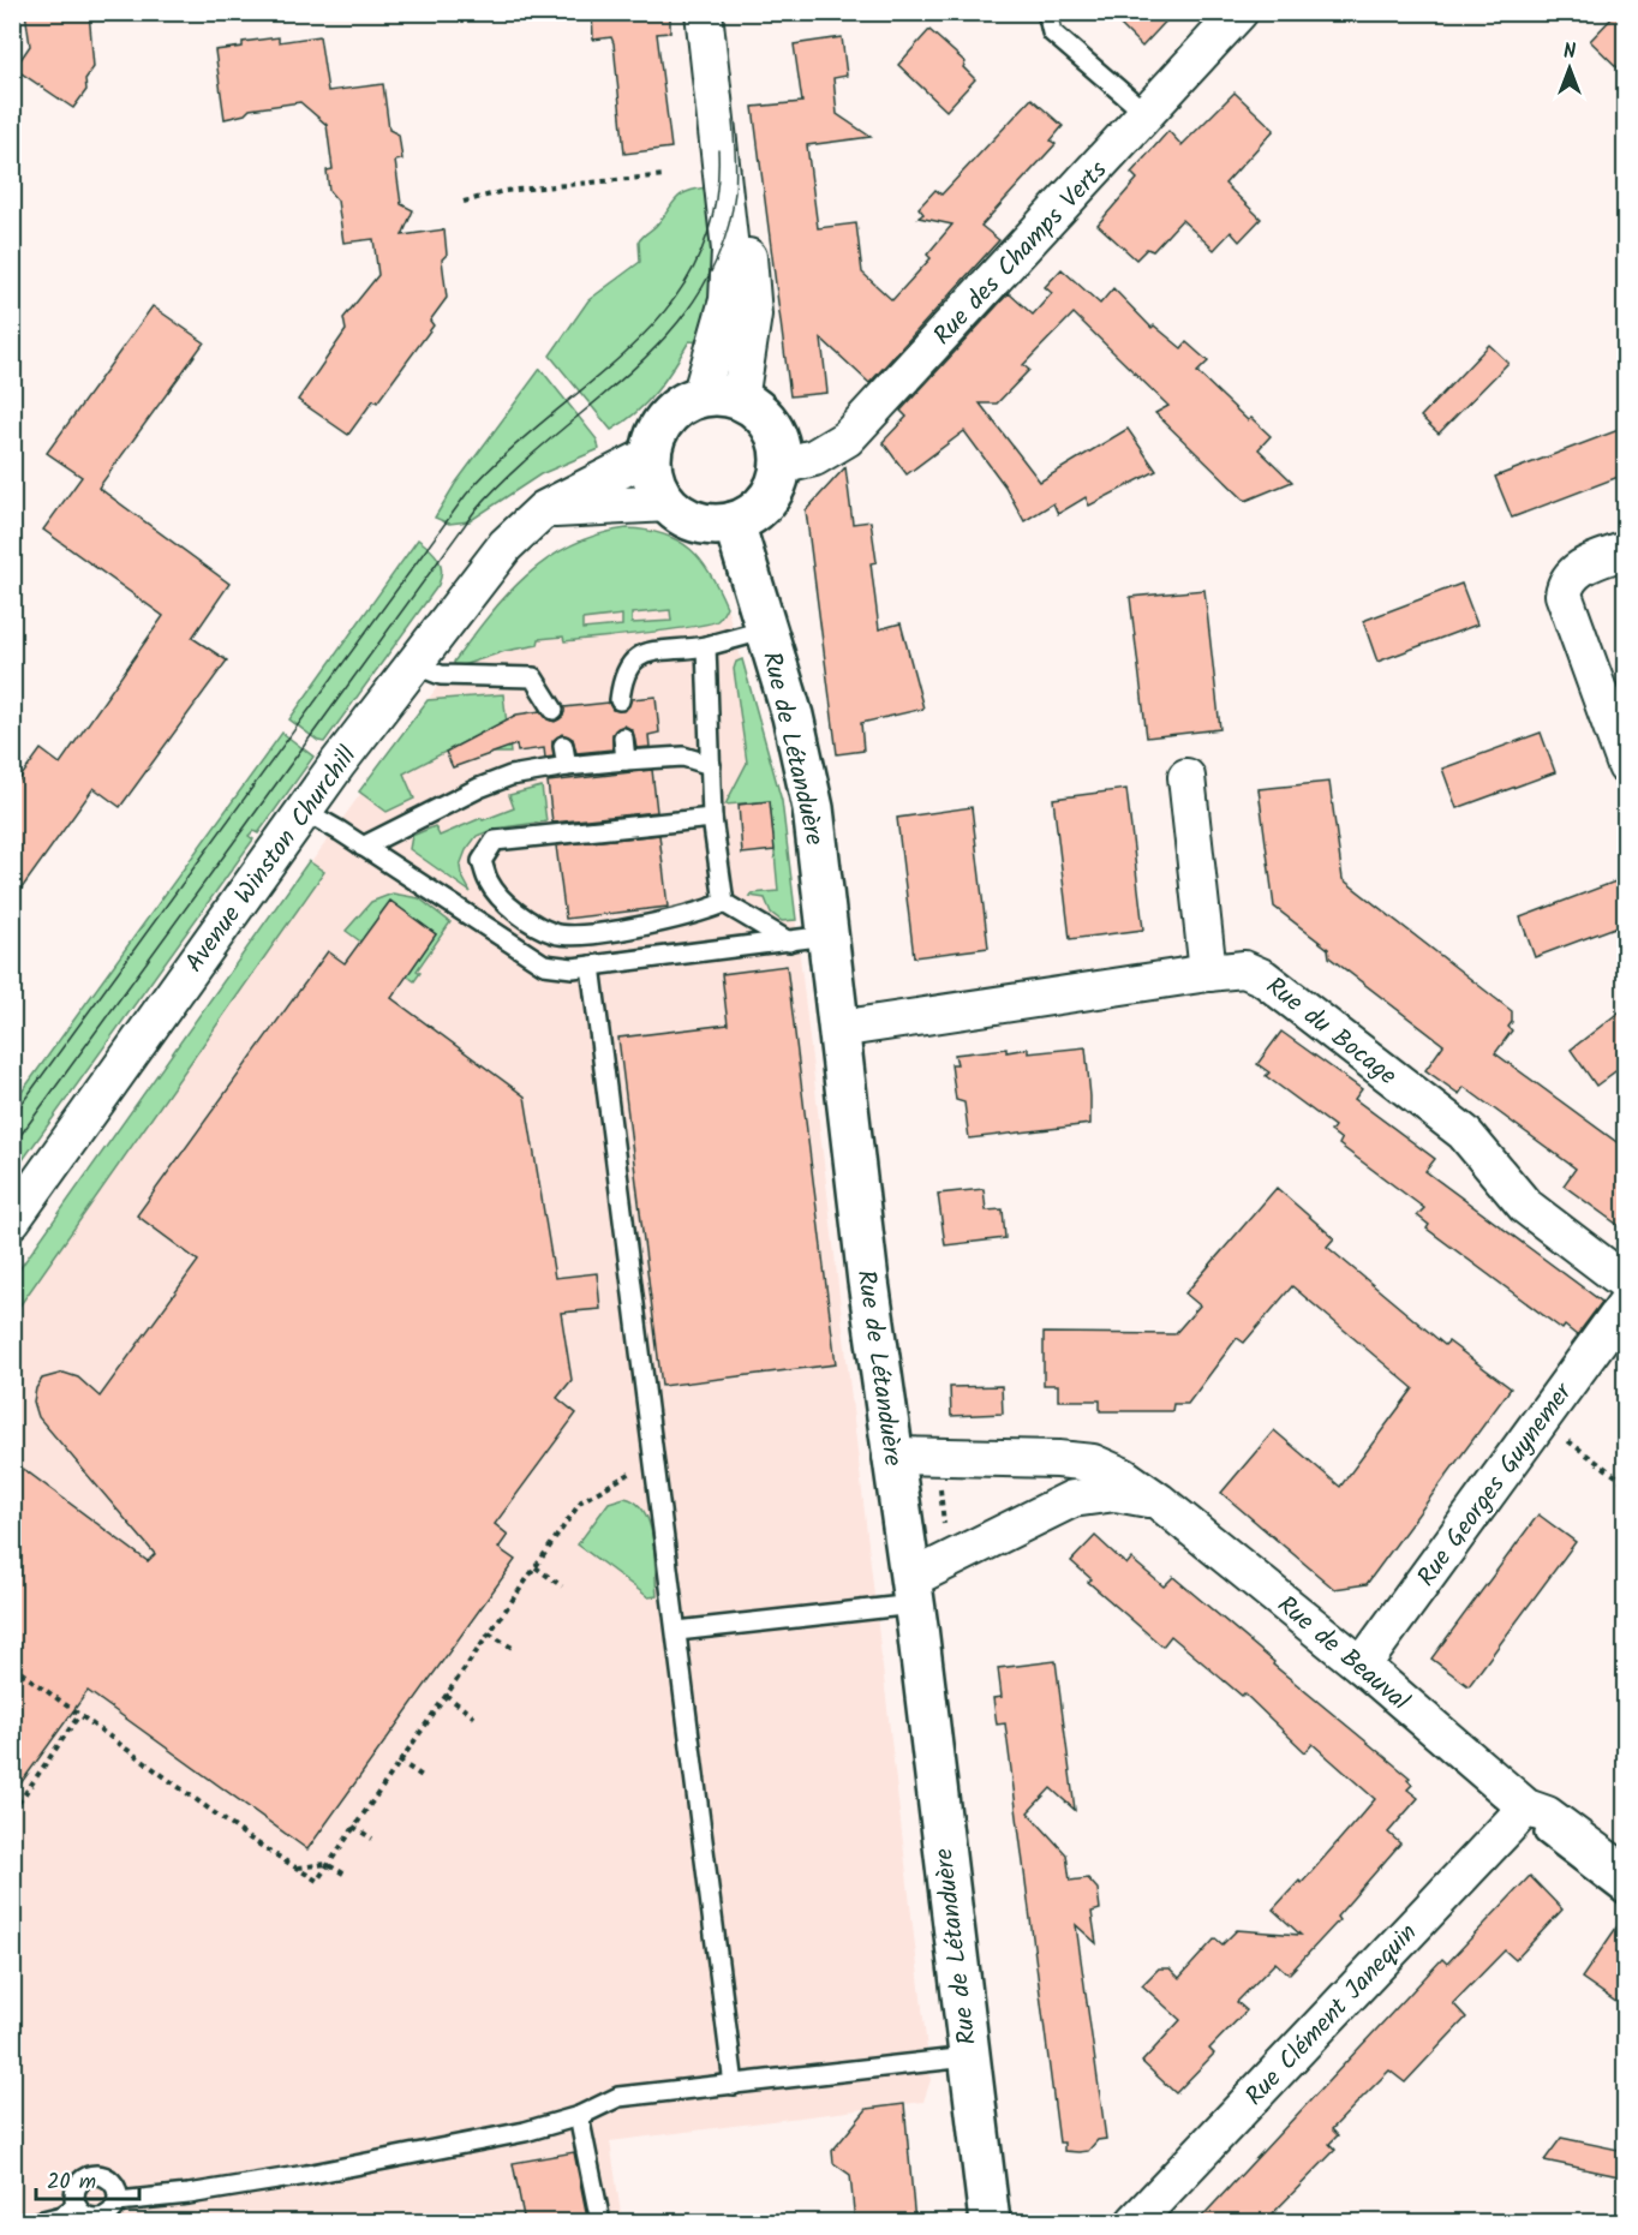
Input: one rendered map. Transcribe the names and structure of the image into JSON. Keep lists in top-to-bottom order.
{
  "streets": {
    "street": [
      "Rue des Champs Verts",
      "Rue de Létanduère",
      "Avenue Winston Churchill",
      "Rue du Bocage",
      "Rue Georges Guynemer",
      "Rue de Beauval",
      "Rue Clément Janequin"
    ]
  },
  "crossings": [
    ["Rue des Champs Verts", "Rue de Létanduère"],
    ["Rue des Champs Verts", "Avenue Winston Churchill"],
    ["Rue de Létanduère", "Avenue Winston Churchill"],
    ["Rue de Létanduère", "Rue du Bocage"],
    ["Rue de Létanduère", "Rue de Beauval"],
    ["Rue Georges Guynemer", "Rue de Beauval"],
    ["Rue de Beauval", "Rue Clément Janequin"]
  ],
  "scale_bar": "20 m",
  "north": "top"
}
